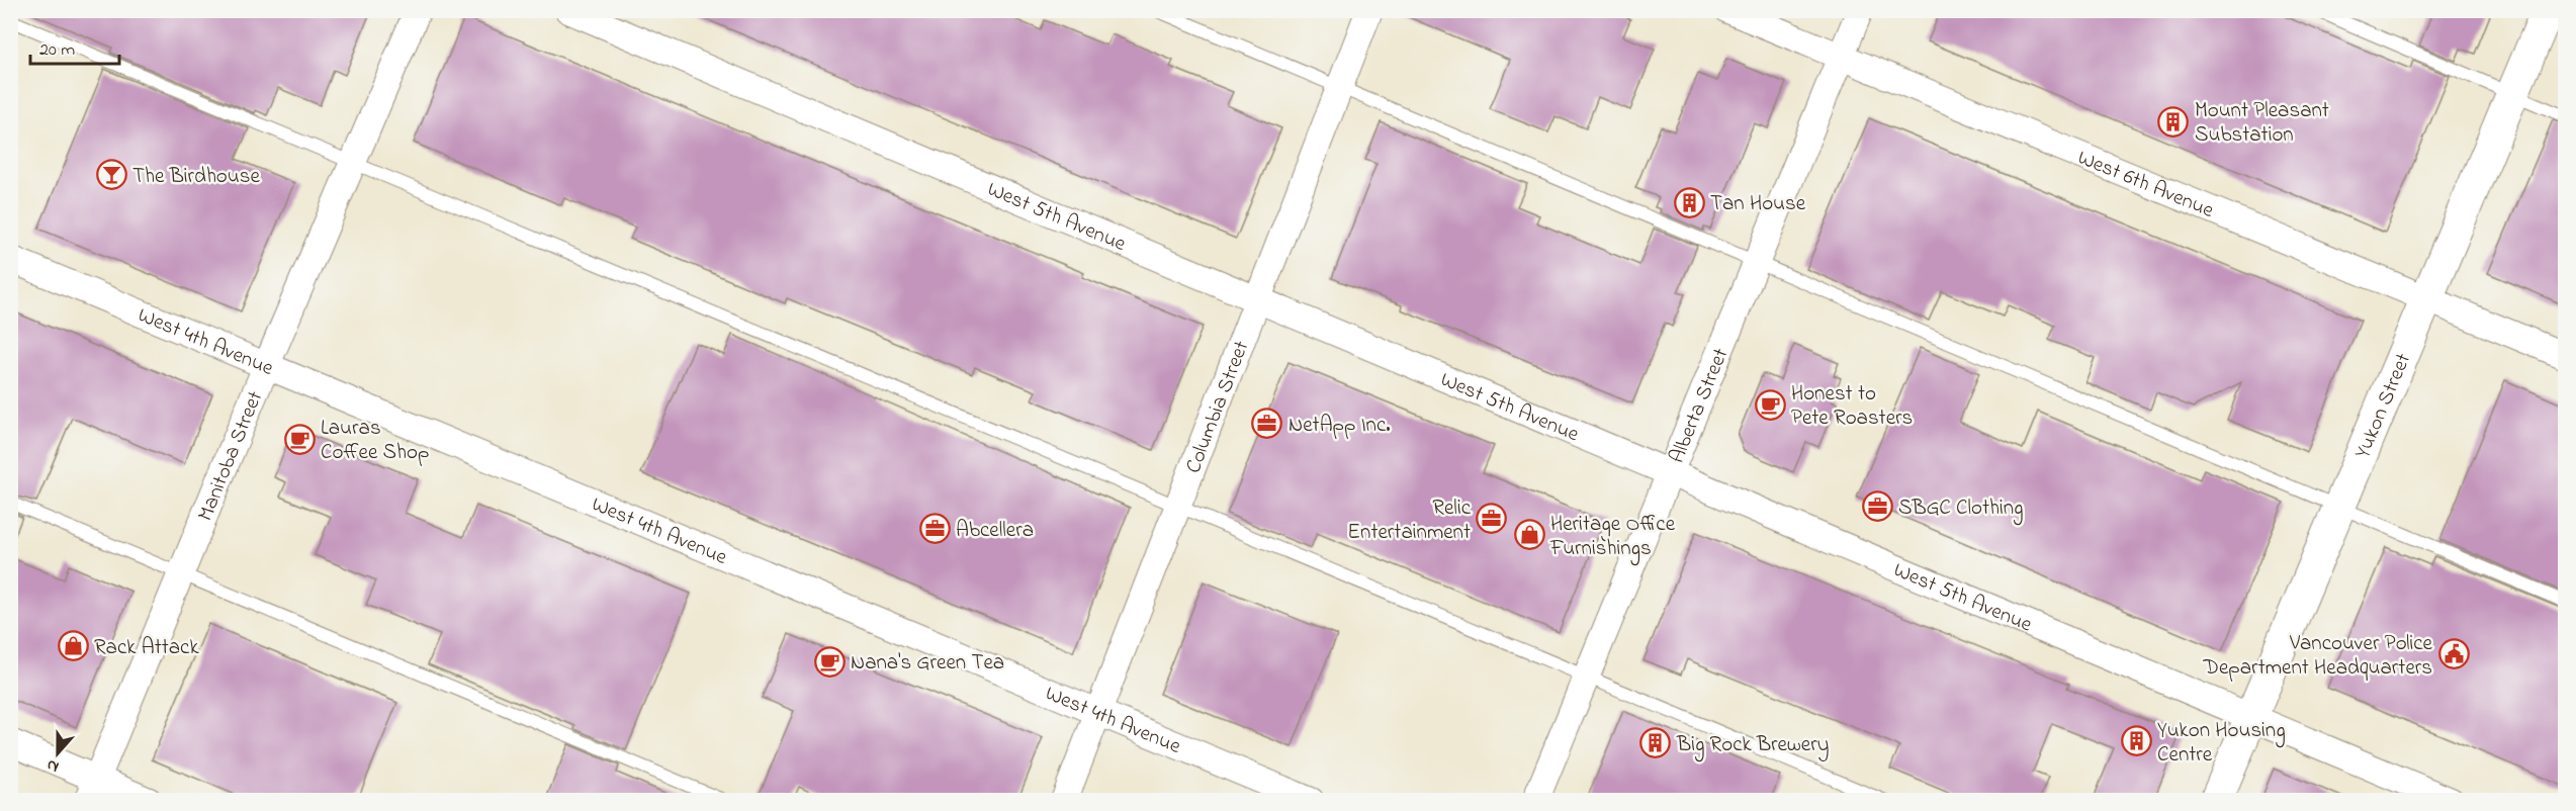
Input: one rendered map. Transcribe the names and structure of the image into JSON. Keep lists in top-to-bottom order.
{
  "streets": {
    "street": [
      "West 6th Avenue",
      "West 5th Avenue",
      "West 4th Avenue",
      "Columbia Street",
      "Alberta Street",
      "Yukon Street",
      "Manitoba Street"
    ]
  },
  "crossings": [
    ["West 6th Avenue", "Alberta Street"],
    ["West 6th Avenue", "Yukon Street"],
    ["West 5th Avenue", "Columbia Street"],
    ["West 5th Avenue", "Alberta Street"],
    ["West 5th Avenue", "Yukon Street"],
    ["West 4th Avenue", "Columbia Street"],
    ["West 4th Avenue", "Manitoba Street"]
  ],
  "places": {
    "building": [
      "Mount Pleasant Substation",
      "Tan House",
      "Yukon Housing Centre",
      "Big Rock Brewery"
    ],
    "bar": ["The Birdhouse"],
    "cafe": ["Honest to Pete Roasters", "Lauras Coffee Shop", "Nana's Green Tea"],
    "office": [
      "NetApp Inc.",
      "SBGC Clothing",
      "Relic Entertainment",
      "Abcellera"
    ],
    "shop": ["Heritage Office Furnishings", "Rack Attack"],
    "public building": ["Vancouver Police Department Headquarters"]
  },
  "scale_bar": "20 m",
  "north": "bottom"
}
